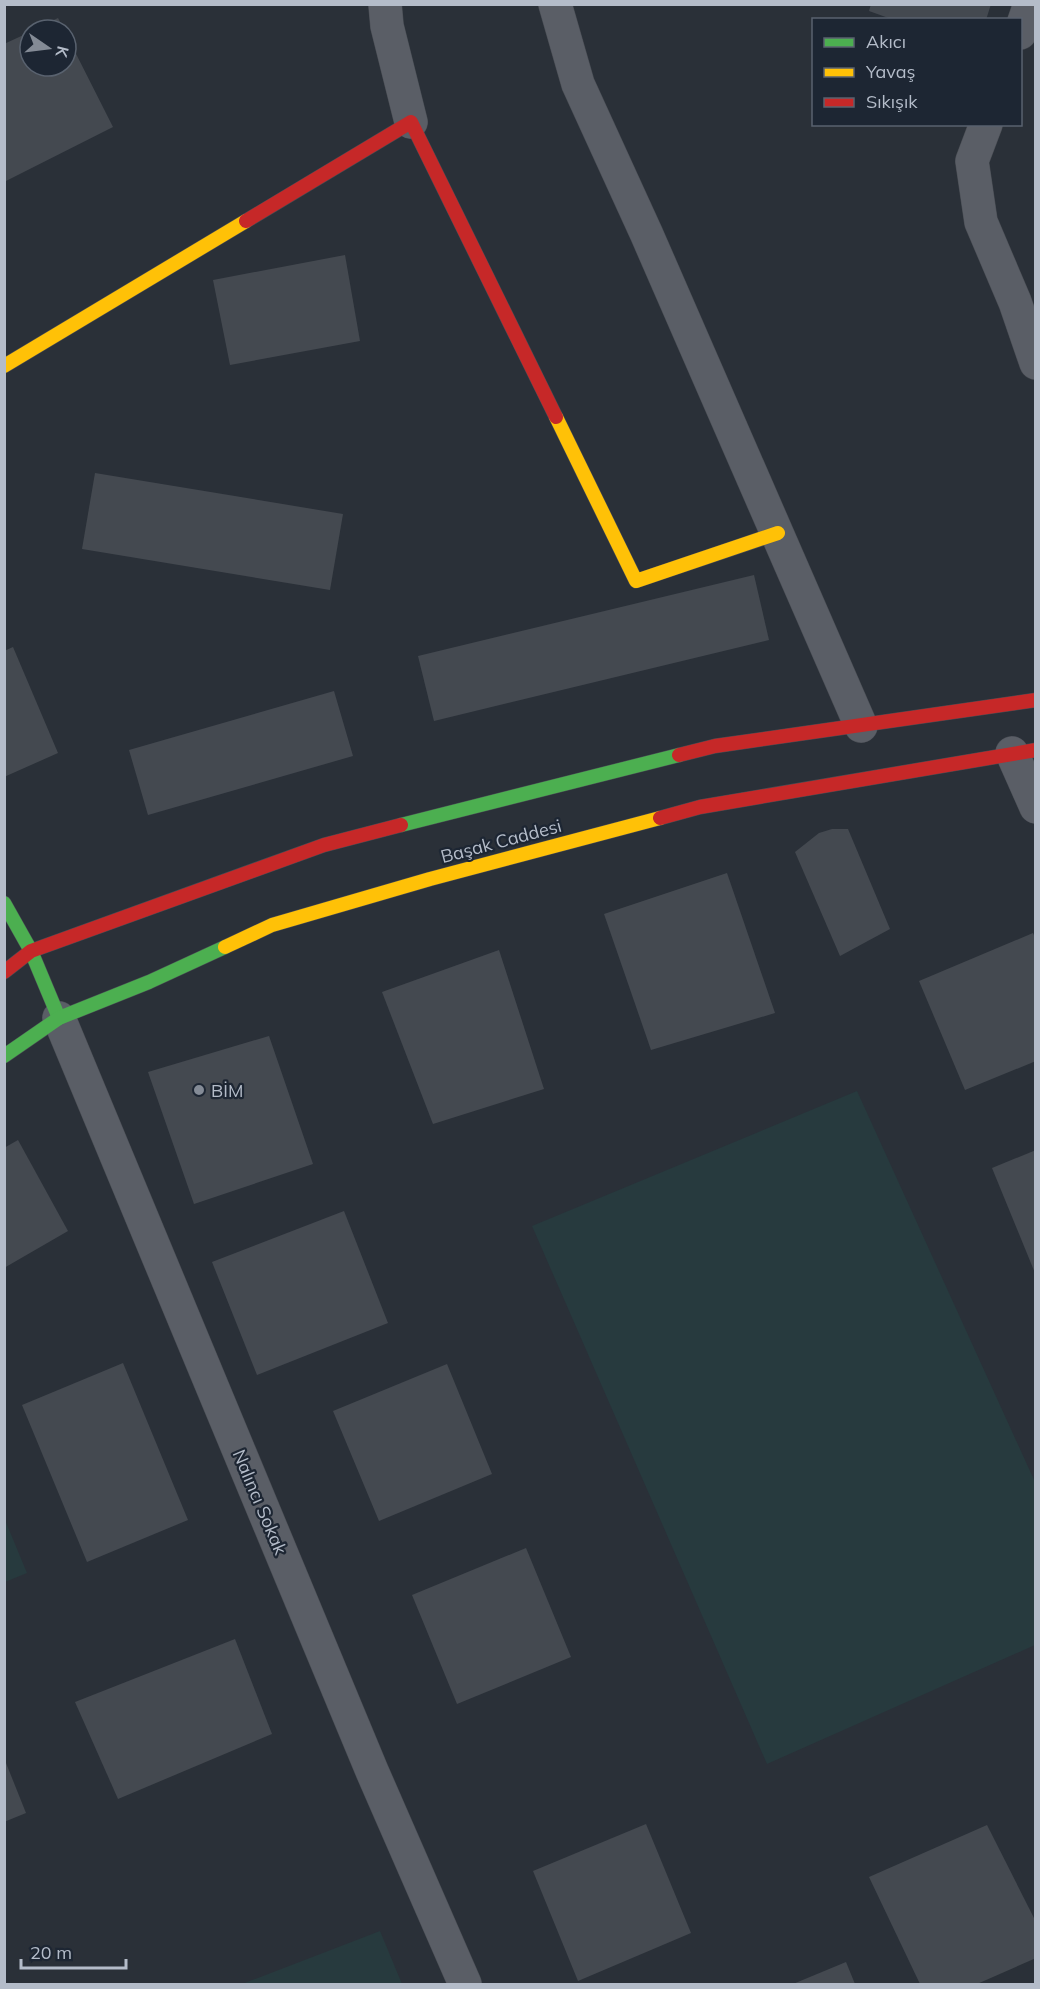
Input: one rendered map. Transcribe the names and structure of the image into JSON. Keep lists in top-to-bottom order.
{
  "streets": {
    "street": ["Başak Caddesi", "Nalıncı Sokak"]
  },
  "crossings": [
    ["Başak Caddesi", "Nalıncı Sokak"]
  ],
  "places": ["BİM"],
  "legend": ["Akıcı", "Yavaş", "Sıkışık"],
  "scale_bar": "20 m",
  "north": "right"
}
